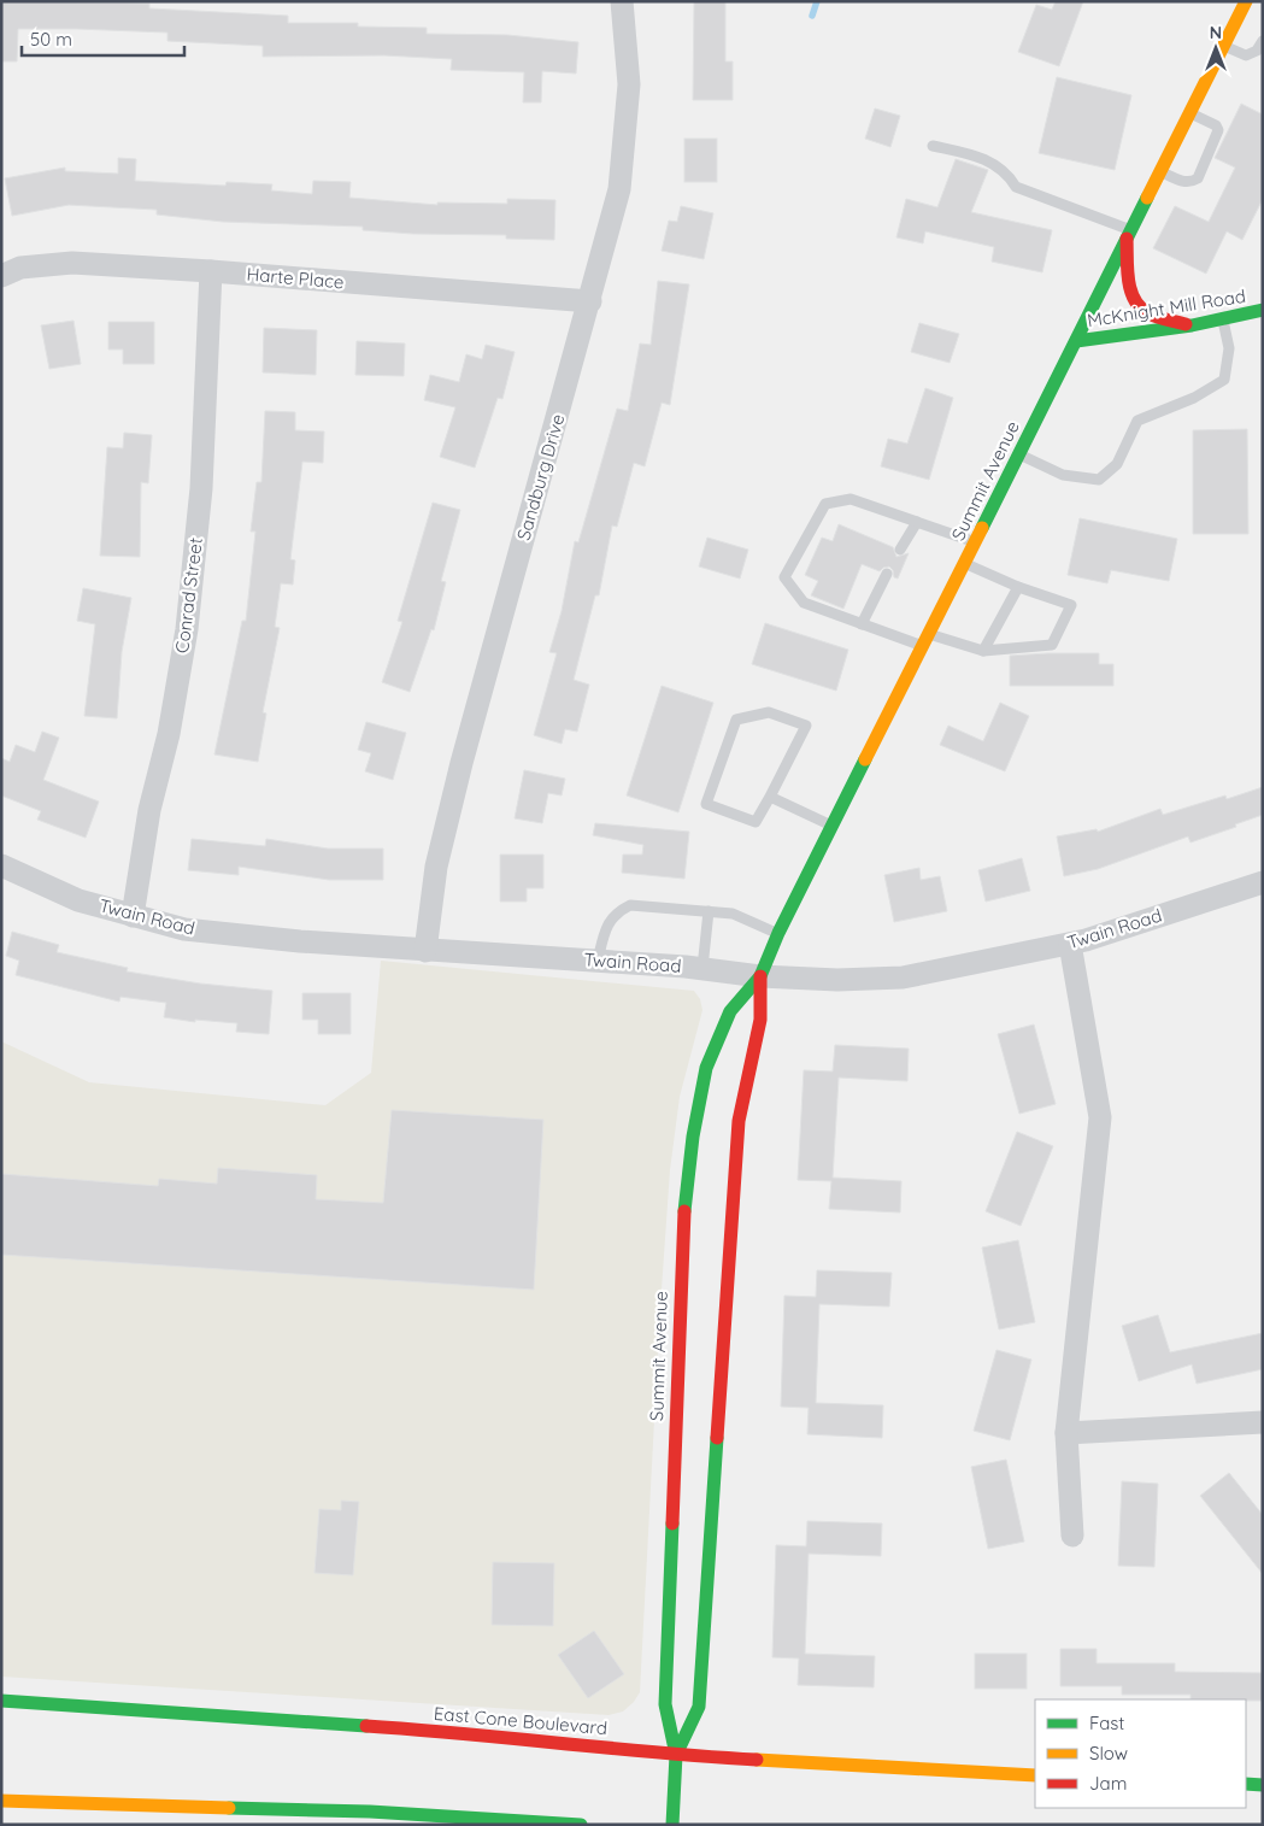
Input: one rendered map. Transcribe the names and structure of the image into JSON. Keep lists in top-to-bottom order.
{
  "streets": {
    "main road": ["McKnight Mill Road", "Summit Avenue", "East Cone Boulevard"],
    "street": [
      "Harte Place",
      "Sandburg Drive",
      "Conrad Street",
      "Twain Road"
    ]
  },
  "crossings": [
    ["Harte Place", "Sandburg Drive"],
    ["Harte Place", "Conrad Street"],
    ["McKnight Mill Road", "Summit Avenue"],
    ["Sandburg Drive", "Twain Road"],
    ["Summit Avenue", "Twain Road"],
    ["Summit Avenue", "East Cone Boulevard"],
    ["Conrad Street", "Twain Road"]
  ],
  "legend": ["Fast", "Slow", "Jam"],
  "scale_bar": "50 m",
  "north": "top"
}
